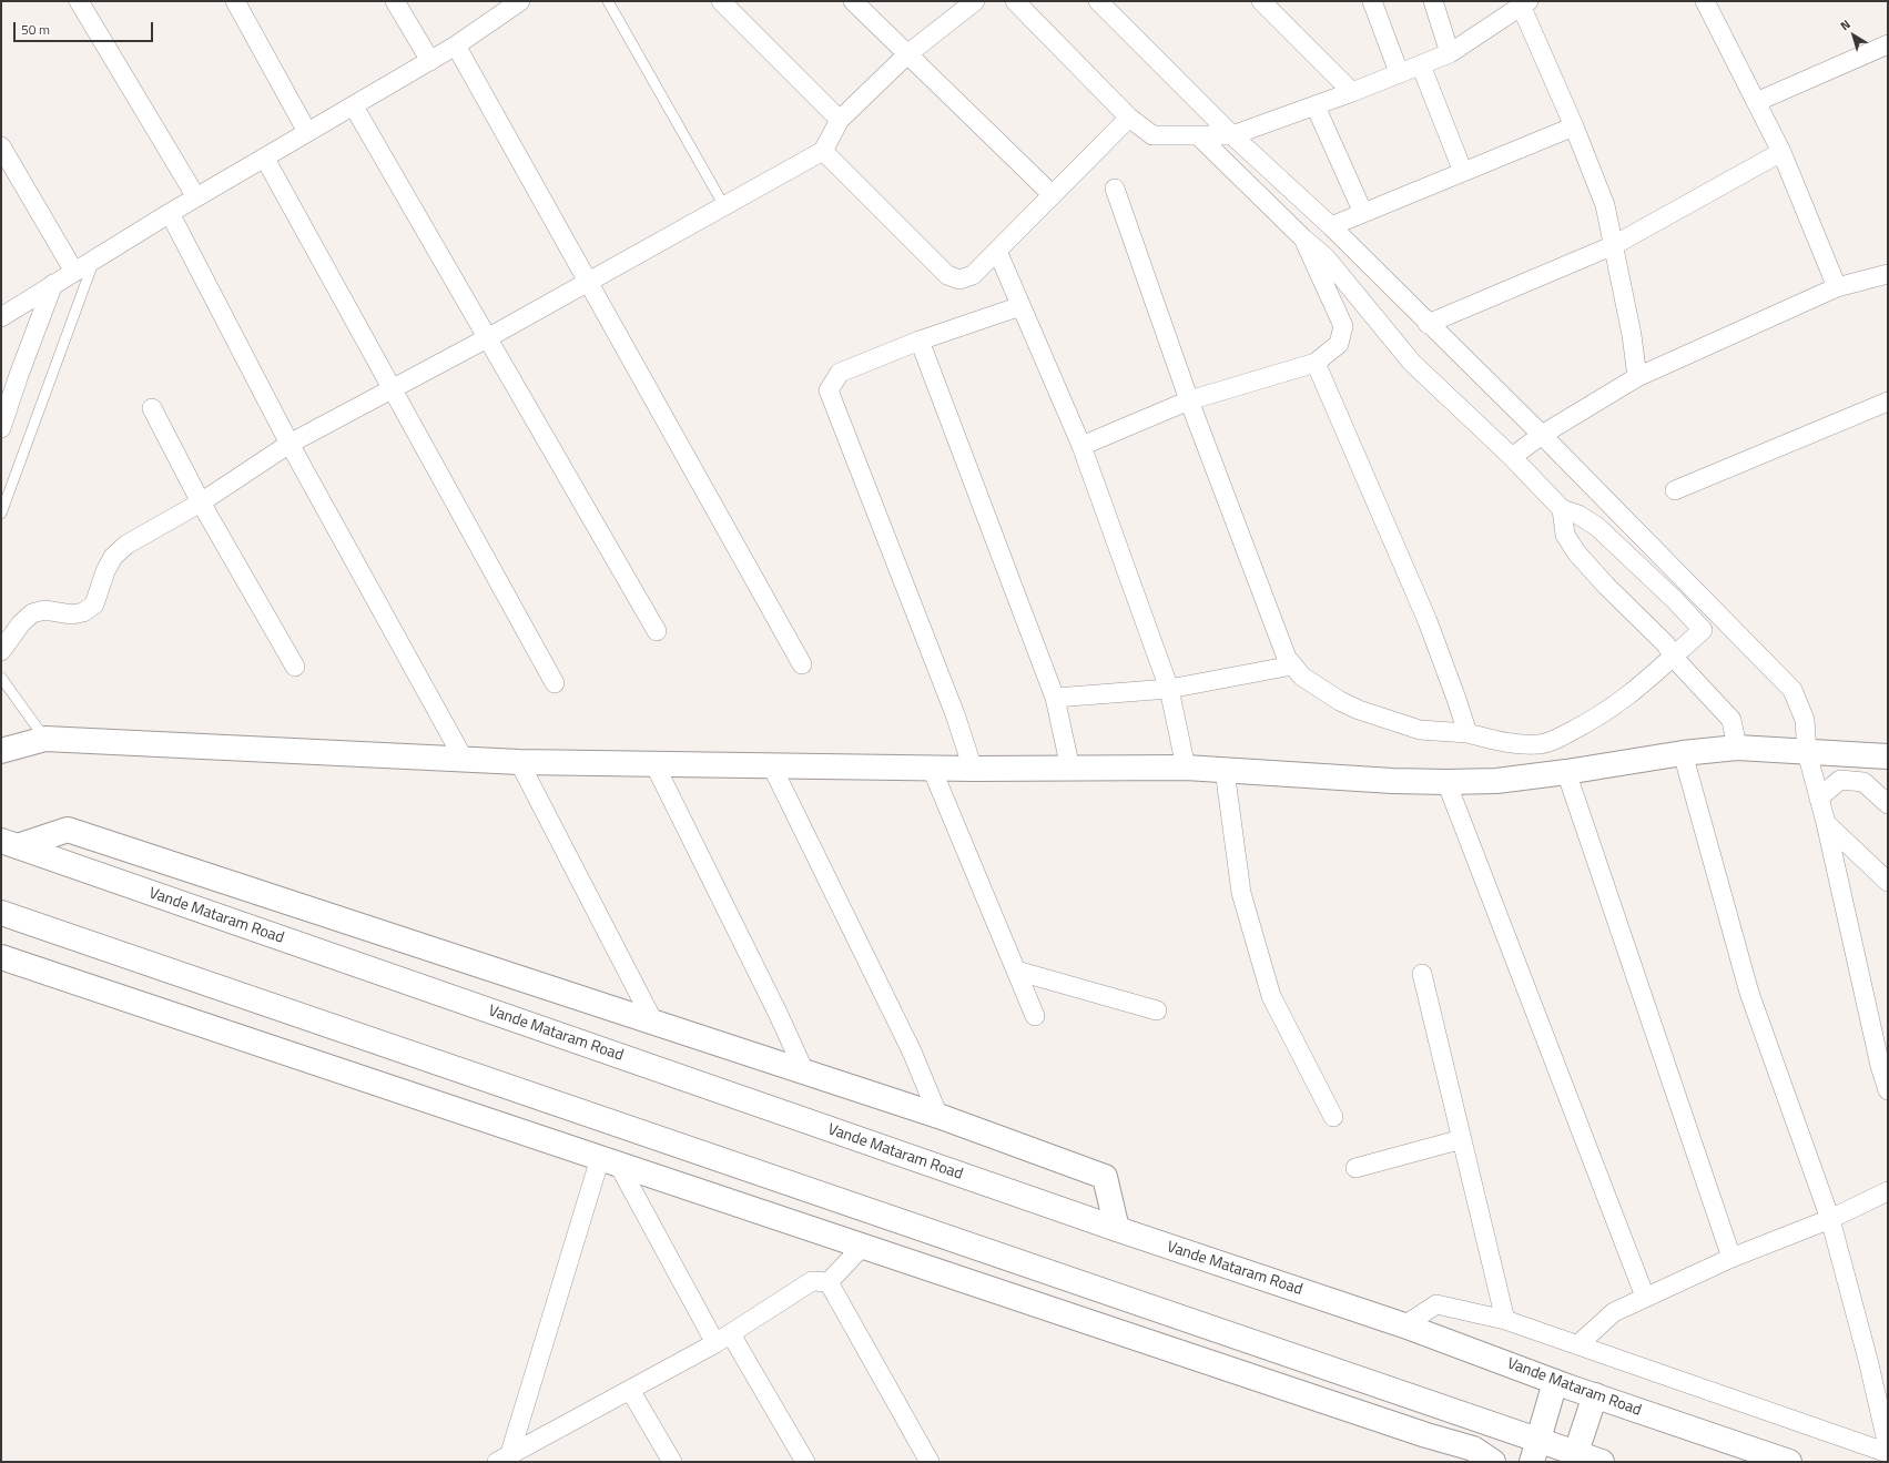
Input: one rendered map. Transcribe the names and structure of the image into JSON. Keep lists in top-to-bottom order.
{
  "streets": {
    "street": ["Vande Mataram Road"]
  },
  "scale_bar": "50 m",
  "north": "top left"
}
